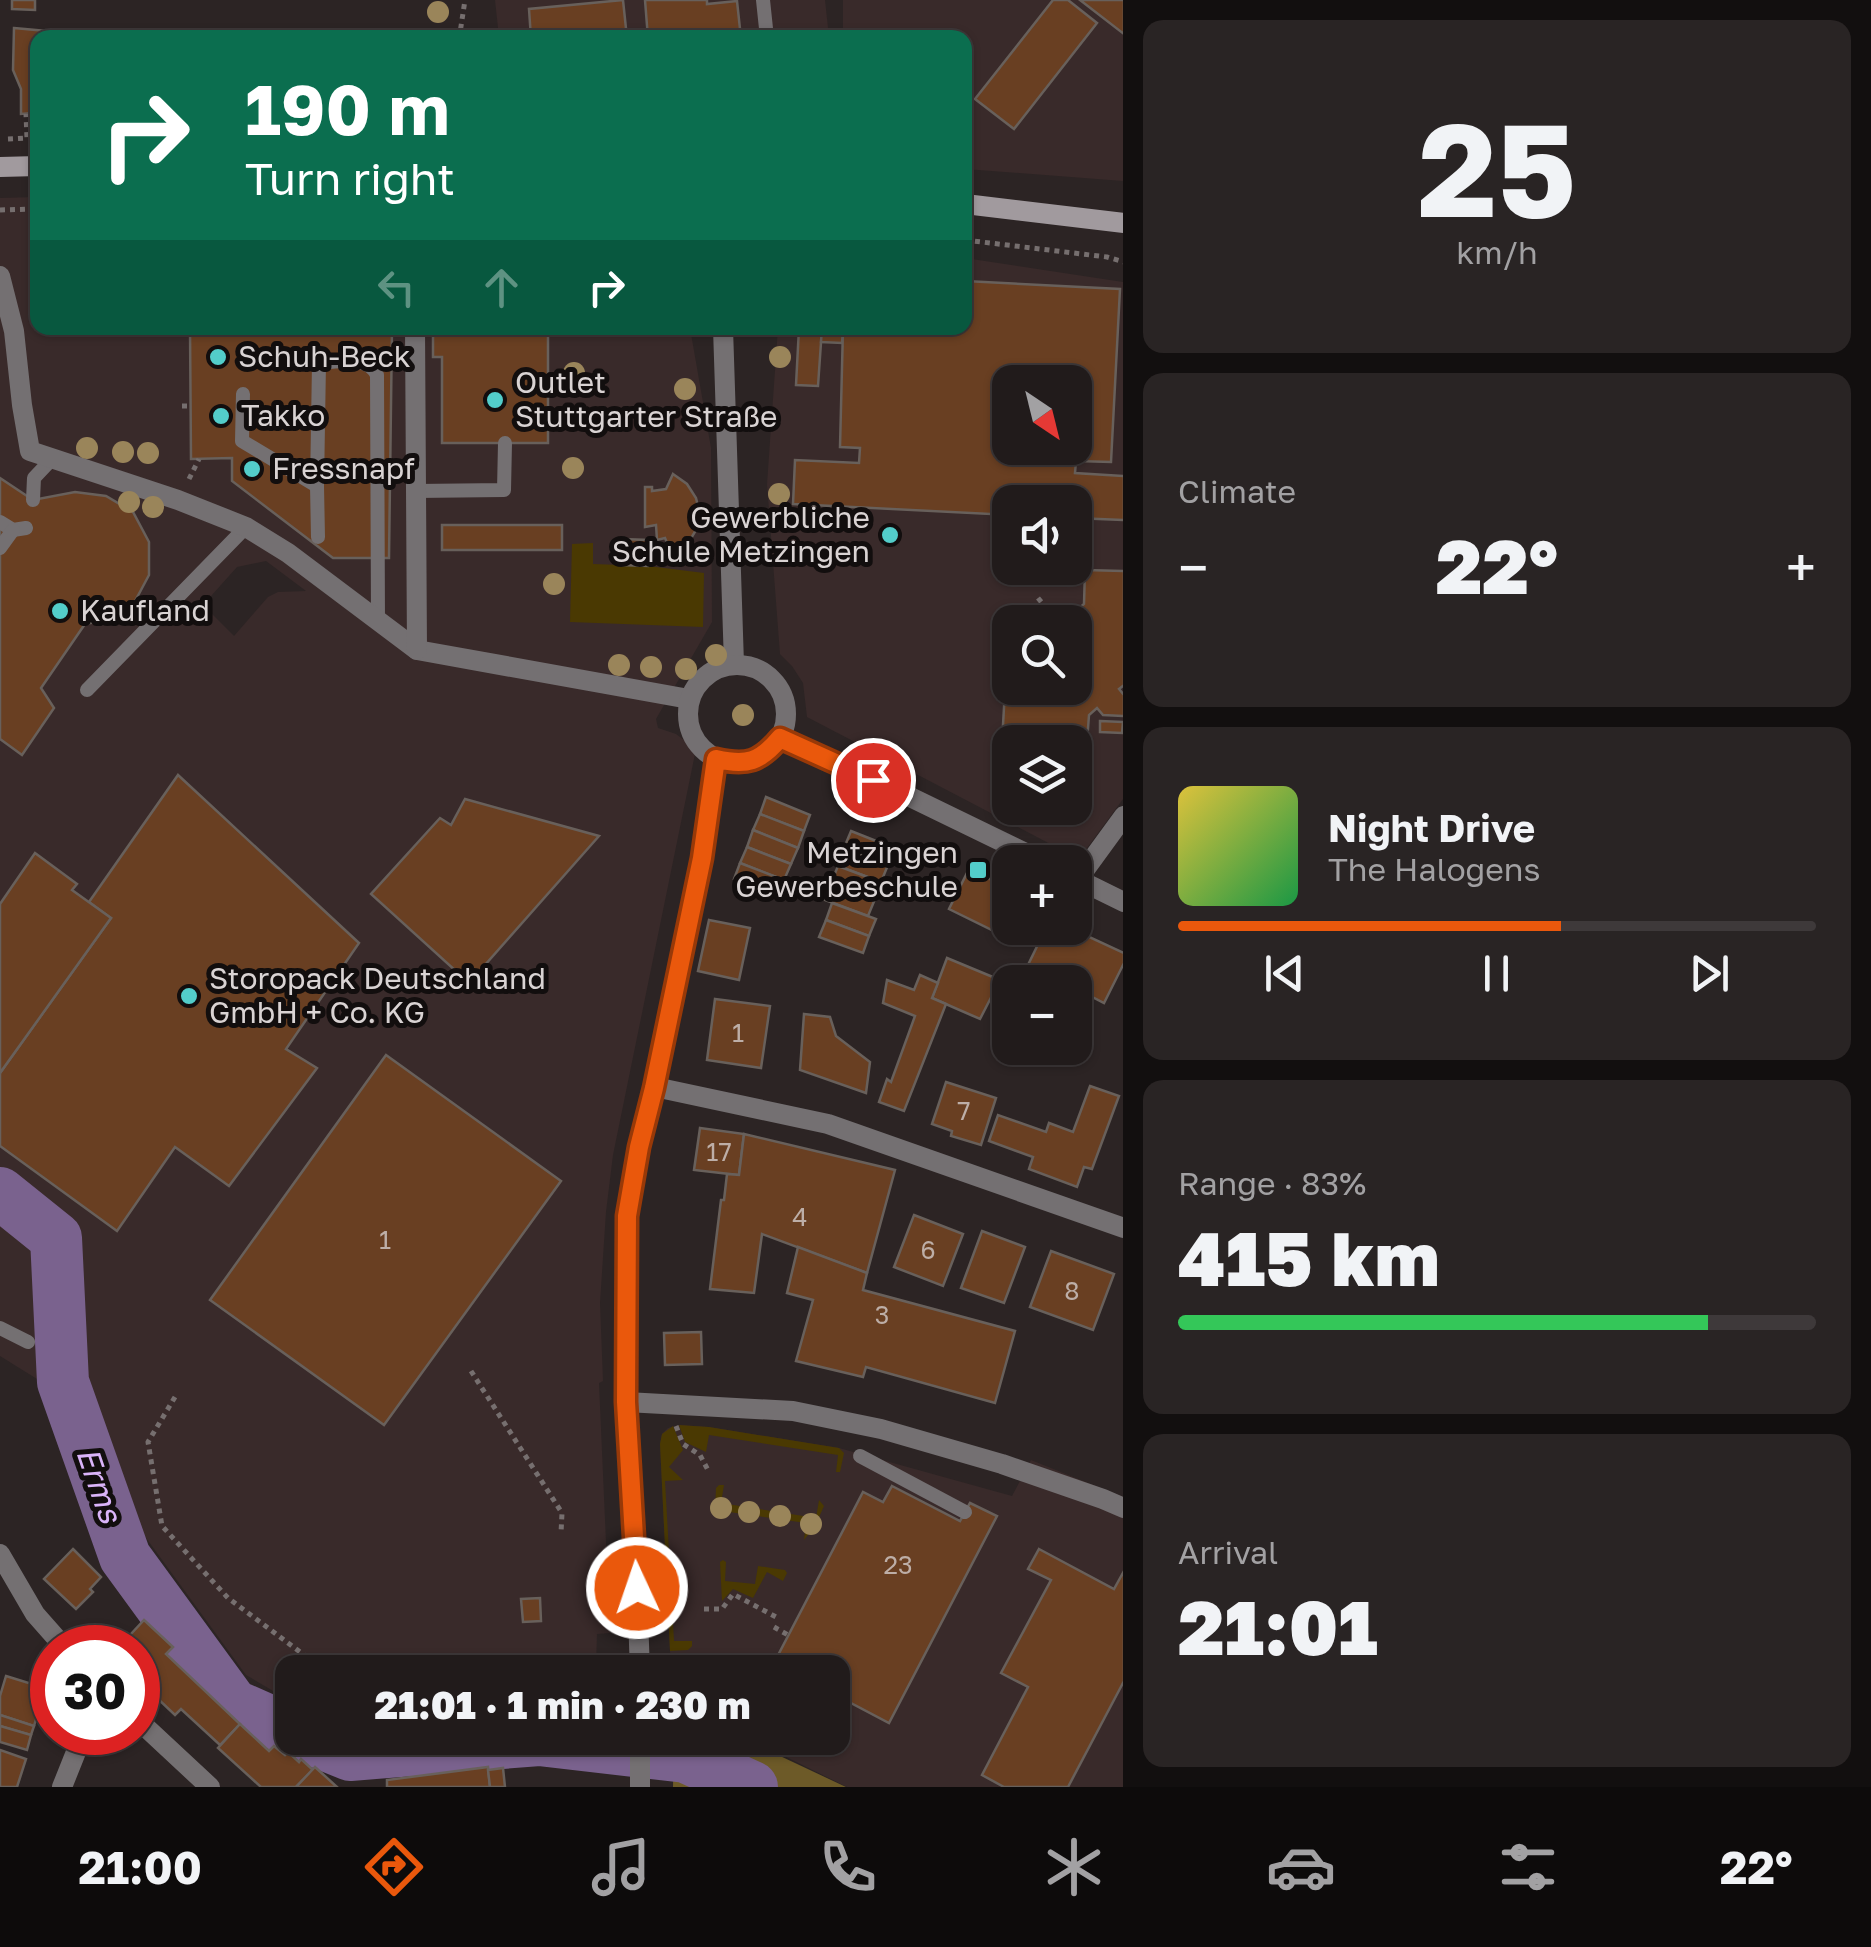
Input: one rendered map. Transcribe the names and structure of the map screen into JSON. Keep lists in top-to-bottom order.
{
  "water": ["Erms"],
  "places": {
    "other": [
      "Schuh-Beck",
      "Outlet Stuttgarter Straße",
      "Takko",
      "Fressnapf",
      "Gewerbliche Schule Metzingen",
      "Kaufland",
      "Storopack Deutschland GmbH + Co. KG"
    ],
    "transit": ["Metzingen Gewerbeschule"]
  },
  "house_numbers": [
    "1",
    "7",
    "17",
    "4",
    "1",
    "6",
    "8",
    "3",
    "23"
  ],
  "north": "bottom right",
  "page": {
    "tile": [
      ["25", "km/h"],
      "Climate",
      ["Range · 83%", "415 km"],
      ["Arrival", "21:01"]
    ],
    "turn": ["190 m", "Turn right"],
    "map_buttons": ["+", "−"],
    "heat": ["−", "22°", "+"],
    "song": ["Night Drive", "The Halogens"],
    "limit": "30",
    "trip": "21:01 · 1 min · 230 m",
    "tabs": ["21:00", "22°"]
  }
}
